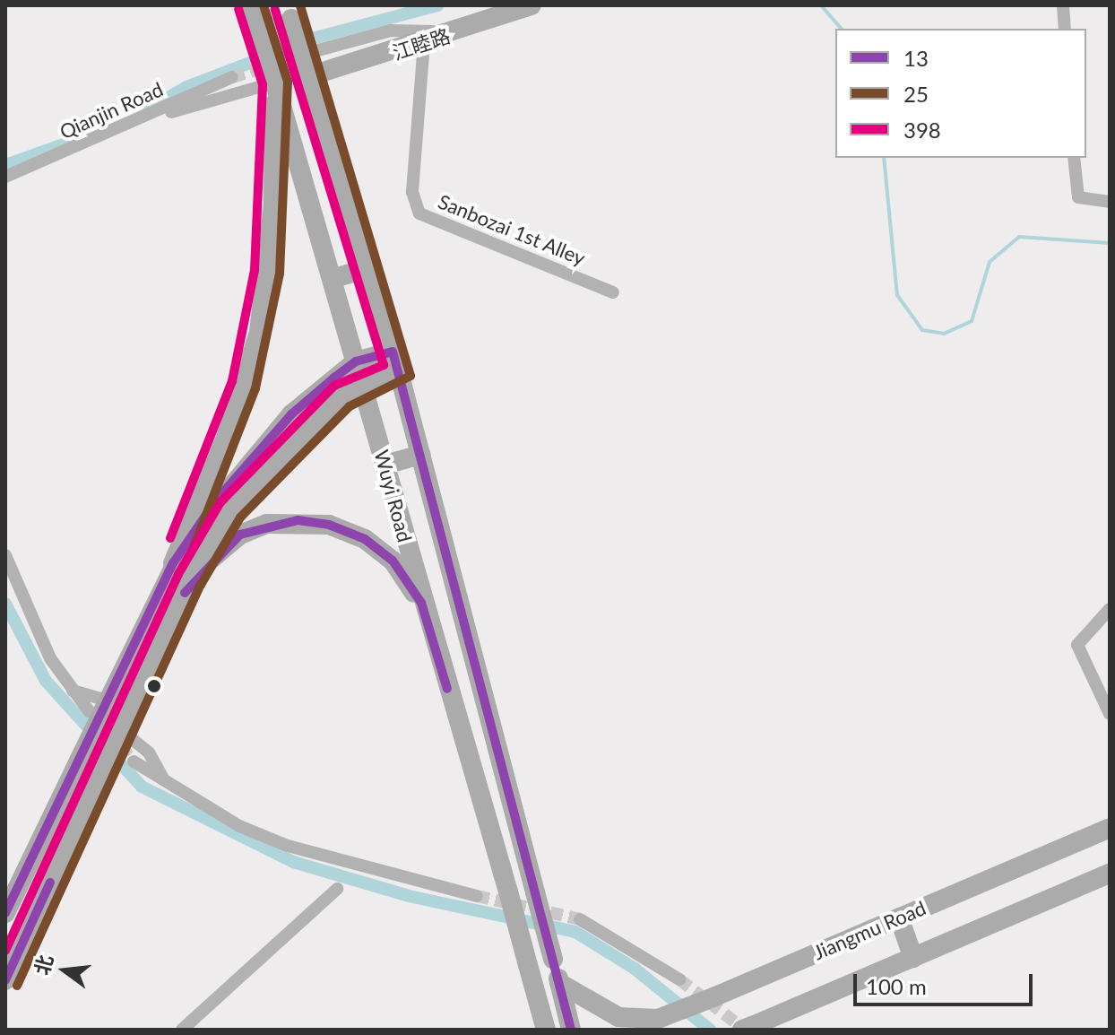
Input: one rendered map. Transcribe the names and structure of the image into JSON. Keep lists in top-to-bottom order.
{
  "streets": {
    "main road": ["江睦路", "Wuyi Road", "Jiangmu Road"],
    "street": ["Qianjin Road", "Sanbozai 1st Alley"]
  },
  "crossings": [
    ["江睦路", "Sanbozai 1st Alley"],
    ["江睦路", "Wuyi Road"]
  ],
  "lines": ["transit line 25", "transit line 398", "transit line 13"],
  "legend": ["13", "25", "398"],
  "scale_bar": "100 m",
  "north": "left"
}
